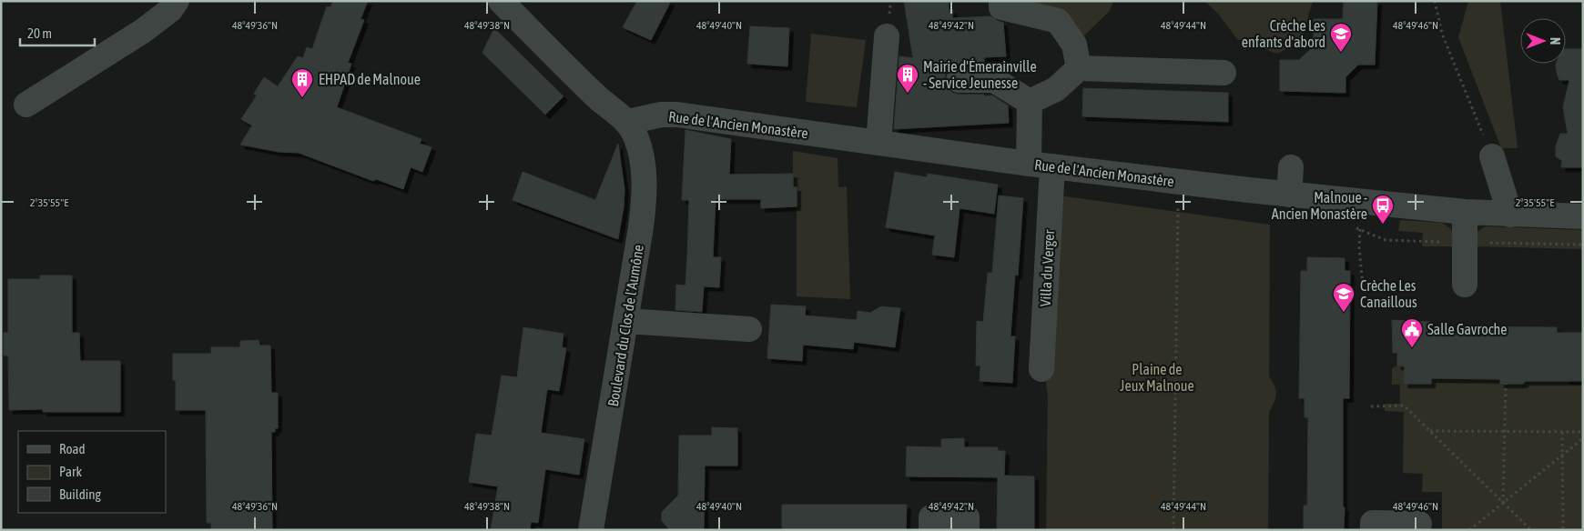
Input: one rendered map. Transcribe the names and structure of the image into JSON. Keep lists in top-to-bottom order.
{
  "streets": {
    "street": ["Rue de l'Ancien Monastère", "Villa du Verger", "Boulevard du Clos de l'Aumône"]
  },
  "crossings": [
    ["Rue de l'Ancien Monastère", "Villa du Verger"],
    ["Rue de l'Ancien Monastère", "Boulevard du Clos de l'Aumône"]
  ],
  "parks": ["Plaine de Jeux Malnoue"],
  "places": {
    "school or university": ["Crèche Les enfants d'abord", "Crèche Les Canaillous"],
    "building": ["Mairie d'Émerainville - Service Jeunesse", "EHPAD de Malnoue"],
    "bus stop": ["Malnoue - Ancien Monastère"],
    "public building": ["Salle Gavroche"]
  },
  "legend": ["Road", "Park", "Building"],
  "scale_bar": "20 m",
  "north": "right",
  "coordinates": [
    "48°49'36\"N",
    "48°49'38\"N",
    "48°49'40\"N",
    "48°49'42\"N",
    "48°49'44\"N",
    "48°49'46\"N",
    "2°35'55\"E"
  ]
}
